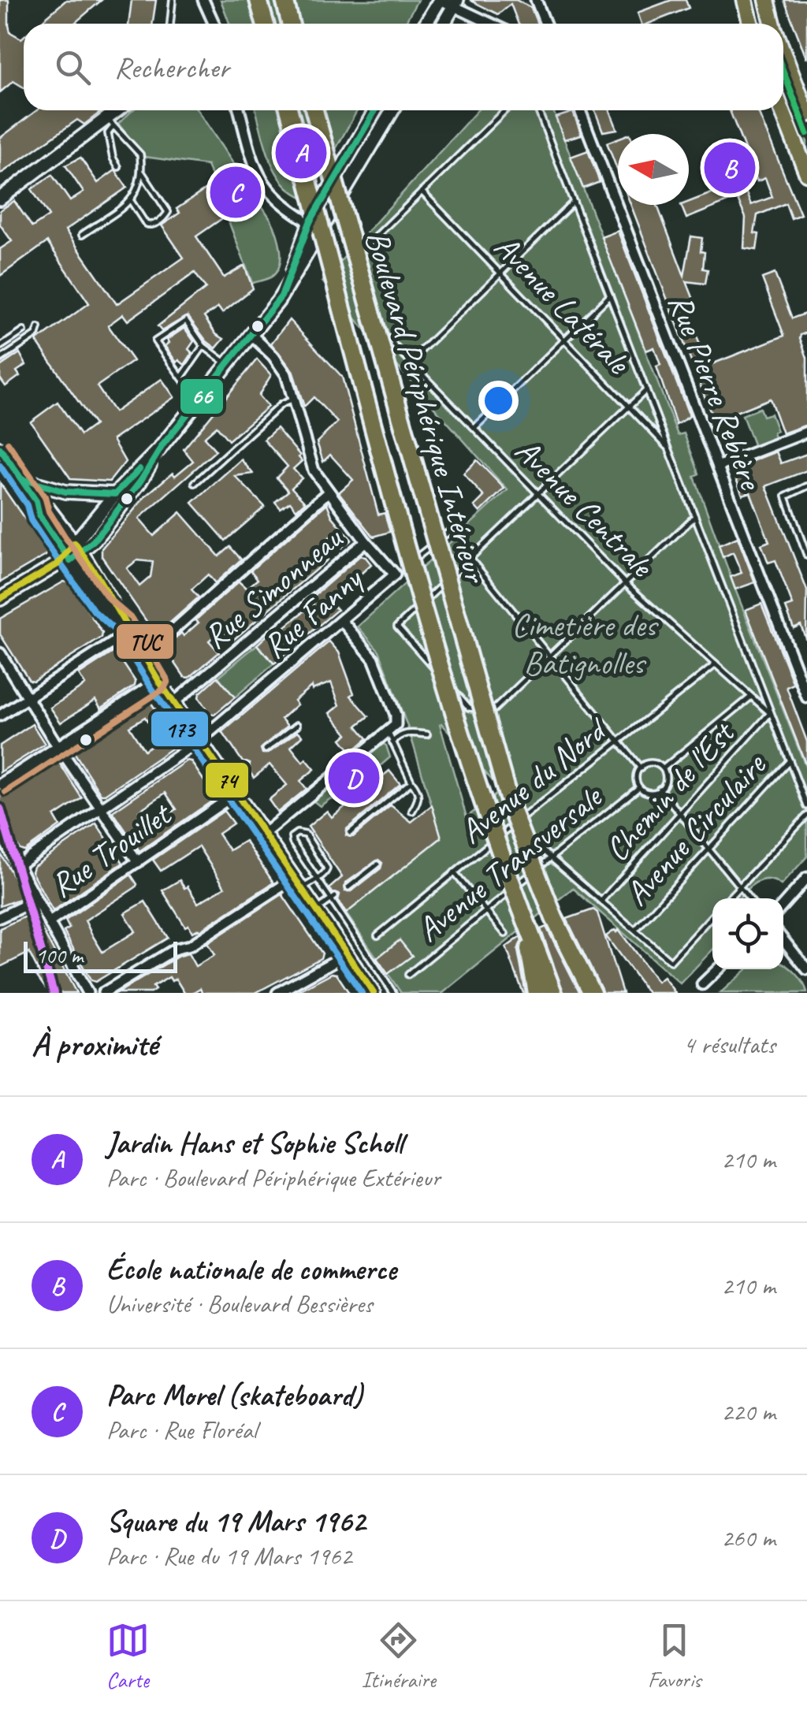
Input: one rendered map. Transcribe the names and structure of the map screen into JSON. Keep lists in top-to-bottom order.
{
  "streets": {
    "highway": ["Boulevard Périphérique Intérieur"],
    "street": [
      "Rue Pierre Rebière",
      "Rue Simonneau",
      "Rue Fanny",
      "Rue Trouillet"
    ],
    "lane": [
      "Avenue Latérale",
      "Avenue Centrale",
      "Avenue du Nord",
      "Chemin de l'Est",
      "Avenue Circulaire",
      "Avenue Transversale"
    ]
  },
  "crossings": [
    ["Avenue Centrale", "Avenue du Nord"],
    ["Avenue Centrale", "Chemin de l'Est"],
    ["Avenue du Nord", "Avenue Circulaire"],
    ["Chemin de l'Est", "Avenue Circulaire"],
    ["Avenue Circulaire", "Avenue Transversale"]
  ],
  "parks": ["Cimetière des Batignolles"],
  "lines": [
    "transit line 66",
    "transit line TUC",
    "transit line 173",
    "transit line 74"
  ],
  "scale_bar": "100 m",
  "north": "left",
  "page": {
    "search": "Rechercher",
    "pins": [
      "A",
      "B",
      "C",
      "D"
    ],
    "scale": "100 m",
    "heading": ["À proximité", "4 résultats"],
    "list": [
      {
        "mark": "A",
        "name": "Jardin Hans et Sophie Scholl",
        "note": "Parc · Boulevard Périphérique Extérieur",
        "value": "210 m"
      },
      {
        "mark": "B",
        "name": "École nationale de commerce",
        "note": "Université · Boulevard Bessières",
        "value": "210 m"
      },
      {
        "mark": "C",
        "name": "Parc Morel (skateboard)",
        "note": "Parc · Rue Floréal",
        "value": "220 m"
      },
      {
        "mark": "D",
        "name": "Square du 19 Mars 1962",
        "note": "Parc · Rue du 19 Mars 1962",
        "value": "260 m"
      }
    ],
    "nav": ["Carte", "Itinéraire", "Favoris"]
  }
}
